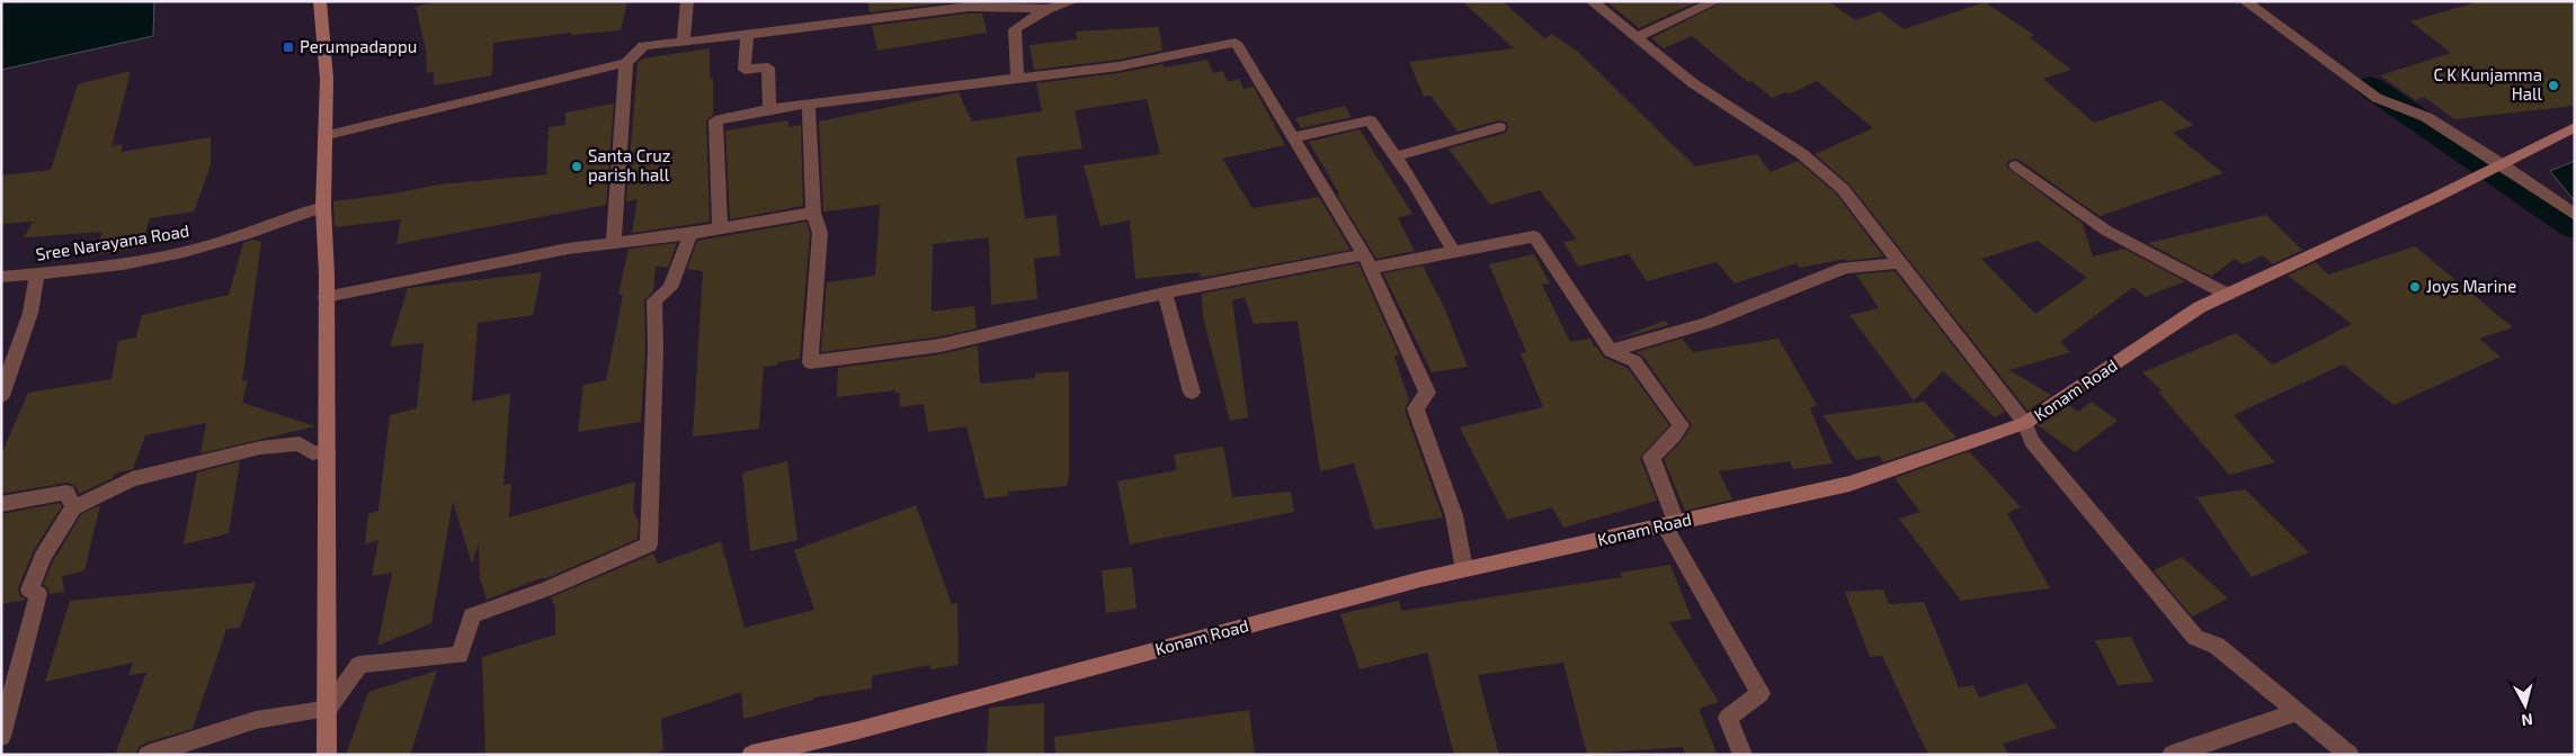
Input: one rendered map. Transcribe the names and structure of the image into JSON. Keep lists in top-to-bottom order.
{
  "streets": {
    "street": ["Sree Narayana Road", "Konam Road"]
  },
  "places": {
    "transit": ["Perumpadappu"],
    "other": ["C K Kunjamma Hall", "Santa Cruz parish hall", "Joys Marine"]
  },
  "north": "bottom"
}
